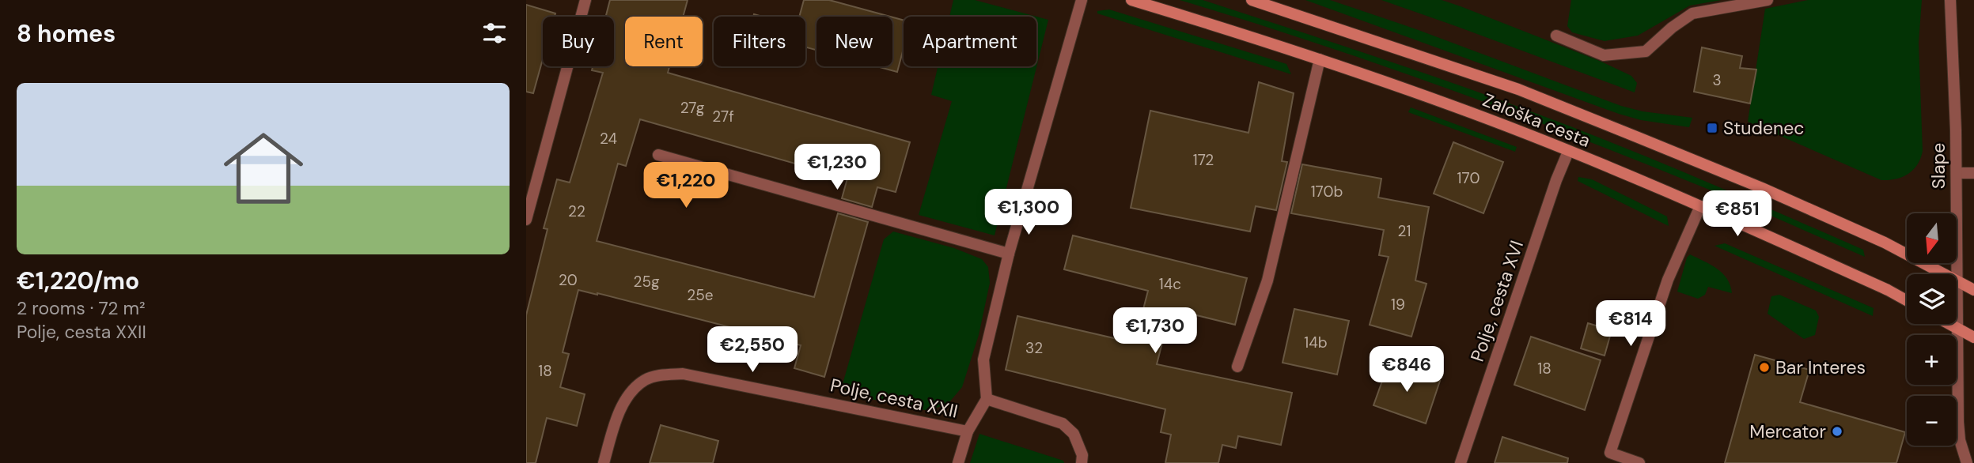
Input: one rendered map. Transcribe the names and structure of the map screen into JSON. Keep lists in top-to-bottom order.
{
  "streets": {
    "main road": ["Zaloška cesta"],
    "street": ["Slape", "Polje, cesta XVI", "Polje, cesta XXII"]
  },
  "crossings": [
    ["Zaloška cesta", "Slape"],
    ["Zaloška cesta", "Polje, cesta XVI"]
  ],
  "places": {
    "transit": ["Studenec"],
    "other": ["Bar Interes", "Mercator"]
  },
  "house_numbers": [
    "3",
    "27g",
    "27f",
    "24",
    "172",
    "170",
    "170b",
    "22",
    "21",
    "20",
    "25g",
    "14c",
    "25e",
    "19",
    "14b",
    "32",
    "18",
    "18"
  ],
  "north": "bottom",
  "page": {
    "heading": "8 homes",
    "chip": [
      "Buy",
      "Rent",
      "Filters",
      "New",
      "Apartment"
    ],
    "list": [
      {
        "name": "€1,220/mo",
        "note": "2 rooms · 72 m² · Polje, cesta XXII"
      }
    ],
    "price": [
      "€1,230",
      "€1,220",
      "€1,300",
      "€851",
      "€814",
      "€1,730",
      "€2,550",
      "€846"
    ],
    "map_buttons": ["+", "−"]
  }
}
